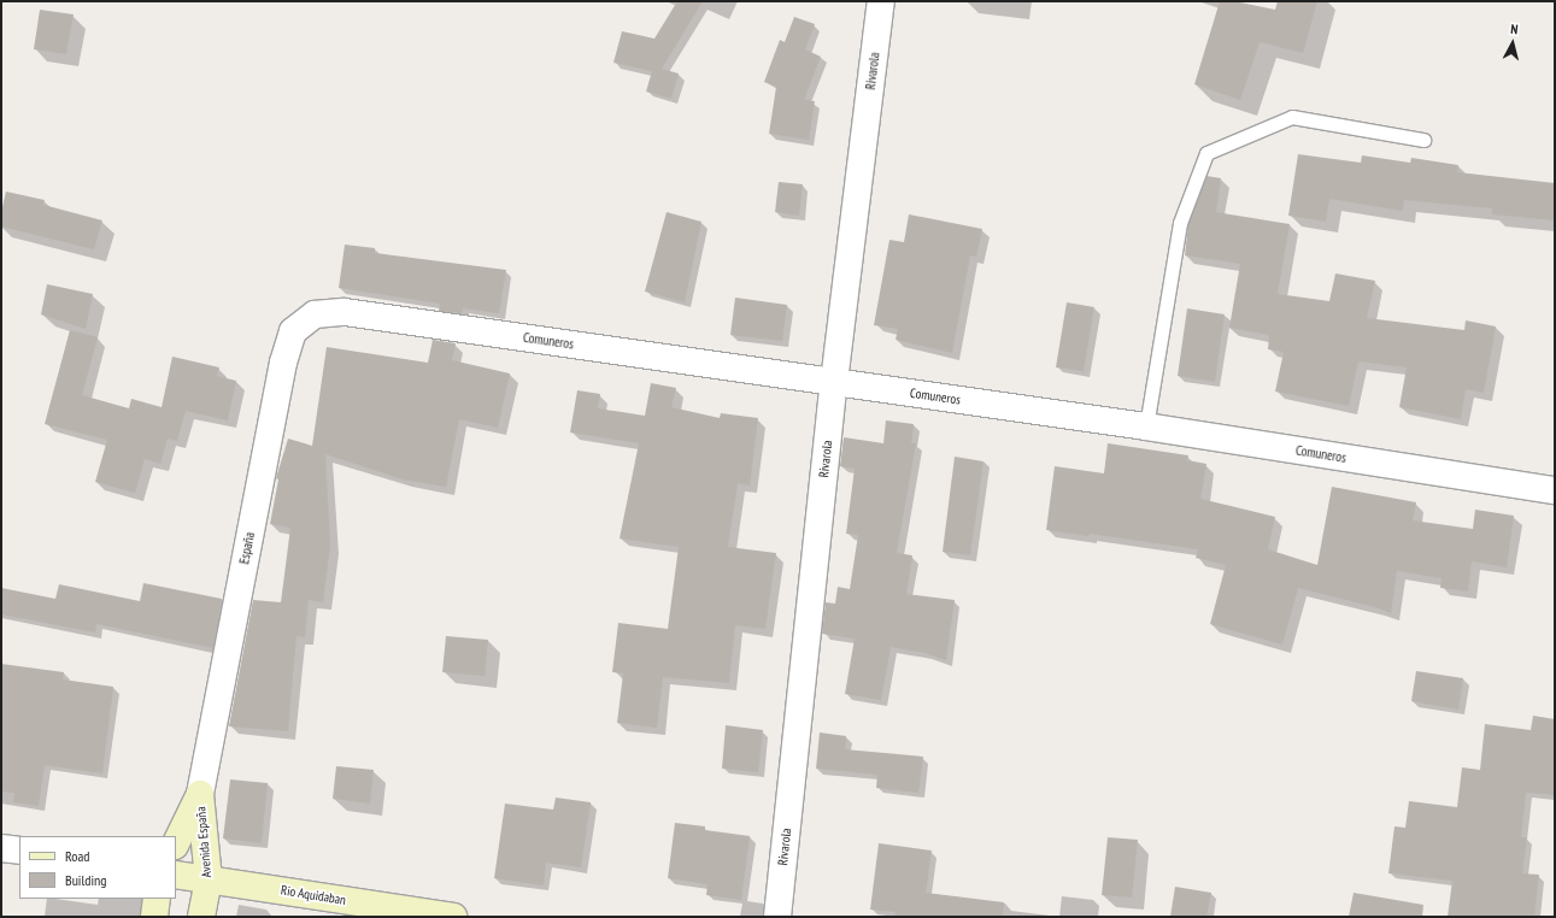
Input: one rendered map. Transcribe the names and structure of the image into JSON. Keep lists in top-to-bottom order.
{
  "streets": {
    "street": [
      "Rivarola",
      "Comuneros",
      "España",
      "Avenida España",
      "Rio Aquidaban"
    ]
  },
  "crossings": [
    ["Rivarola", "Comuneros"],
    ["Comuneros", "España"],
    ["España", "Avenida España"],
    ["Avenida España", "Rio Aquidaban"]
  ],
  "legend": ["Road", "Building"],
  "north": "top"
}
